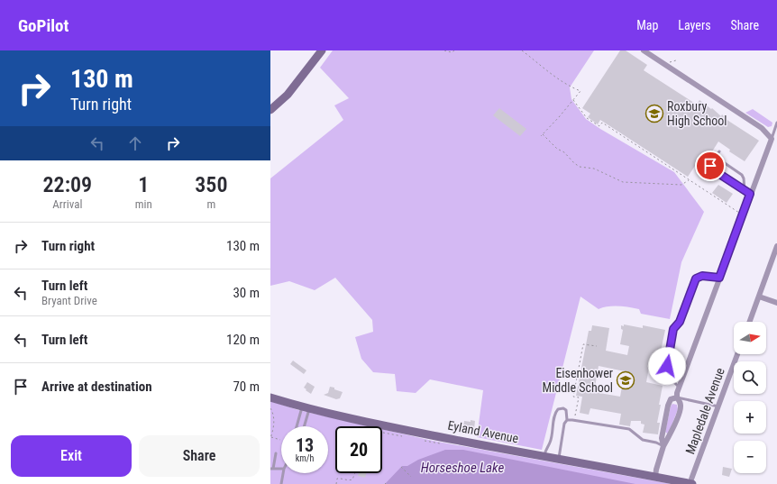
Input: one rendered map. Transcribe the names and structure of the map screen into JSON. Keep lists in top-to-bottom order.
{
  "streets": {
    "street": ["Mapledale Avenue", "Eyland Avenue"]
  },
  "crossings": [
    ["Mapledale Avenue", "Eyland Avenue"]
  ],
  "water": ["Horseshoe Lake"],
  "places": {
    "school or university": ["Roxbury High School", "Eisenhower Middle School"]
  },
  "north": "right",
  "page": {
    "header": "GoPilot",
    "nav": ["Map", "Layers", "Share"],
    "turn": ["130 m", "Turn right"],
    "eta": [
      "22:09",
      "Arrival",
      "1",
      "min",
      "350",
      "m"
    ],
    "list": [
      {
        "name": "Turn right",
        "value": "130 m"
      },
      {
        "name": "Turn left",
        "note": "Bryant Drive",
        "value": "30 m"
      },
      {
        "name": "Turn left",
        "value": "120 m"
      },
      {
        "name": "Arrive at destination",
        "value": "70 m"
      }
    ],
    "map_buttons": ["+", "−"],
    "speed": "13 km/h",
    "limit": "20",
    "buttons": ["Exit", "Share"]
  }
}
